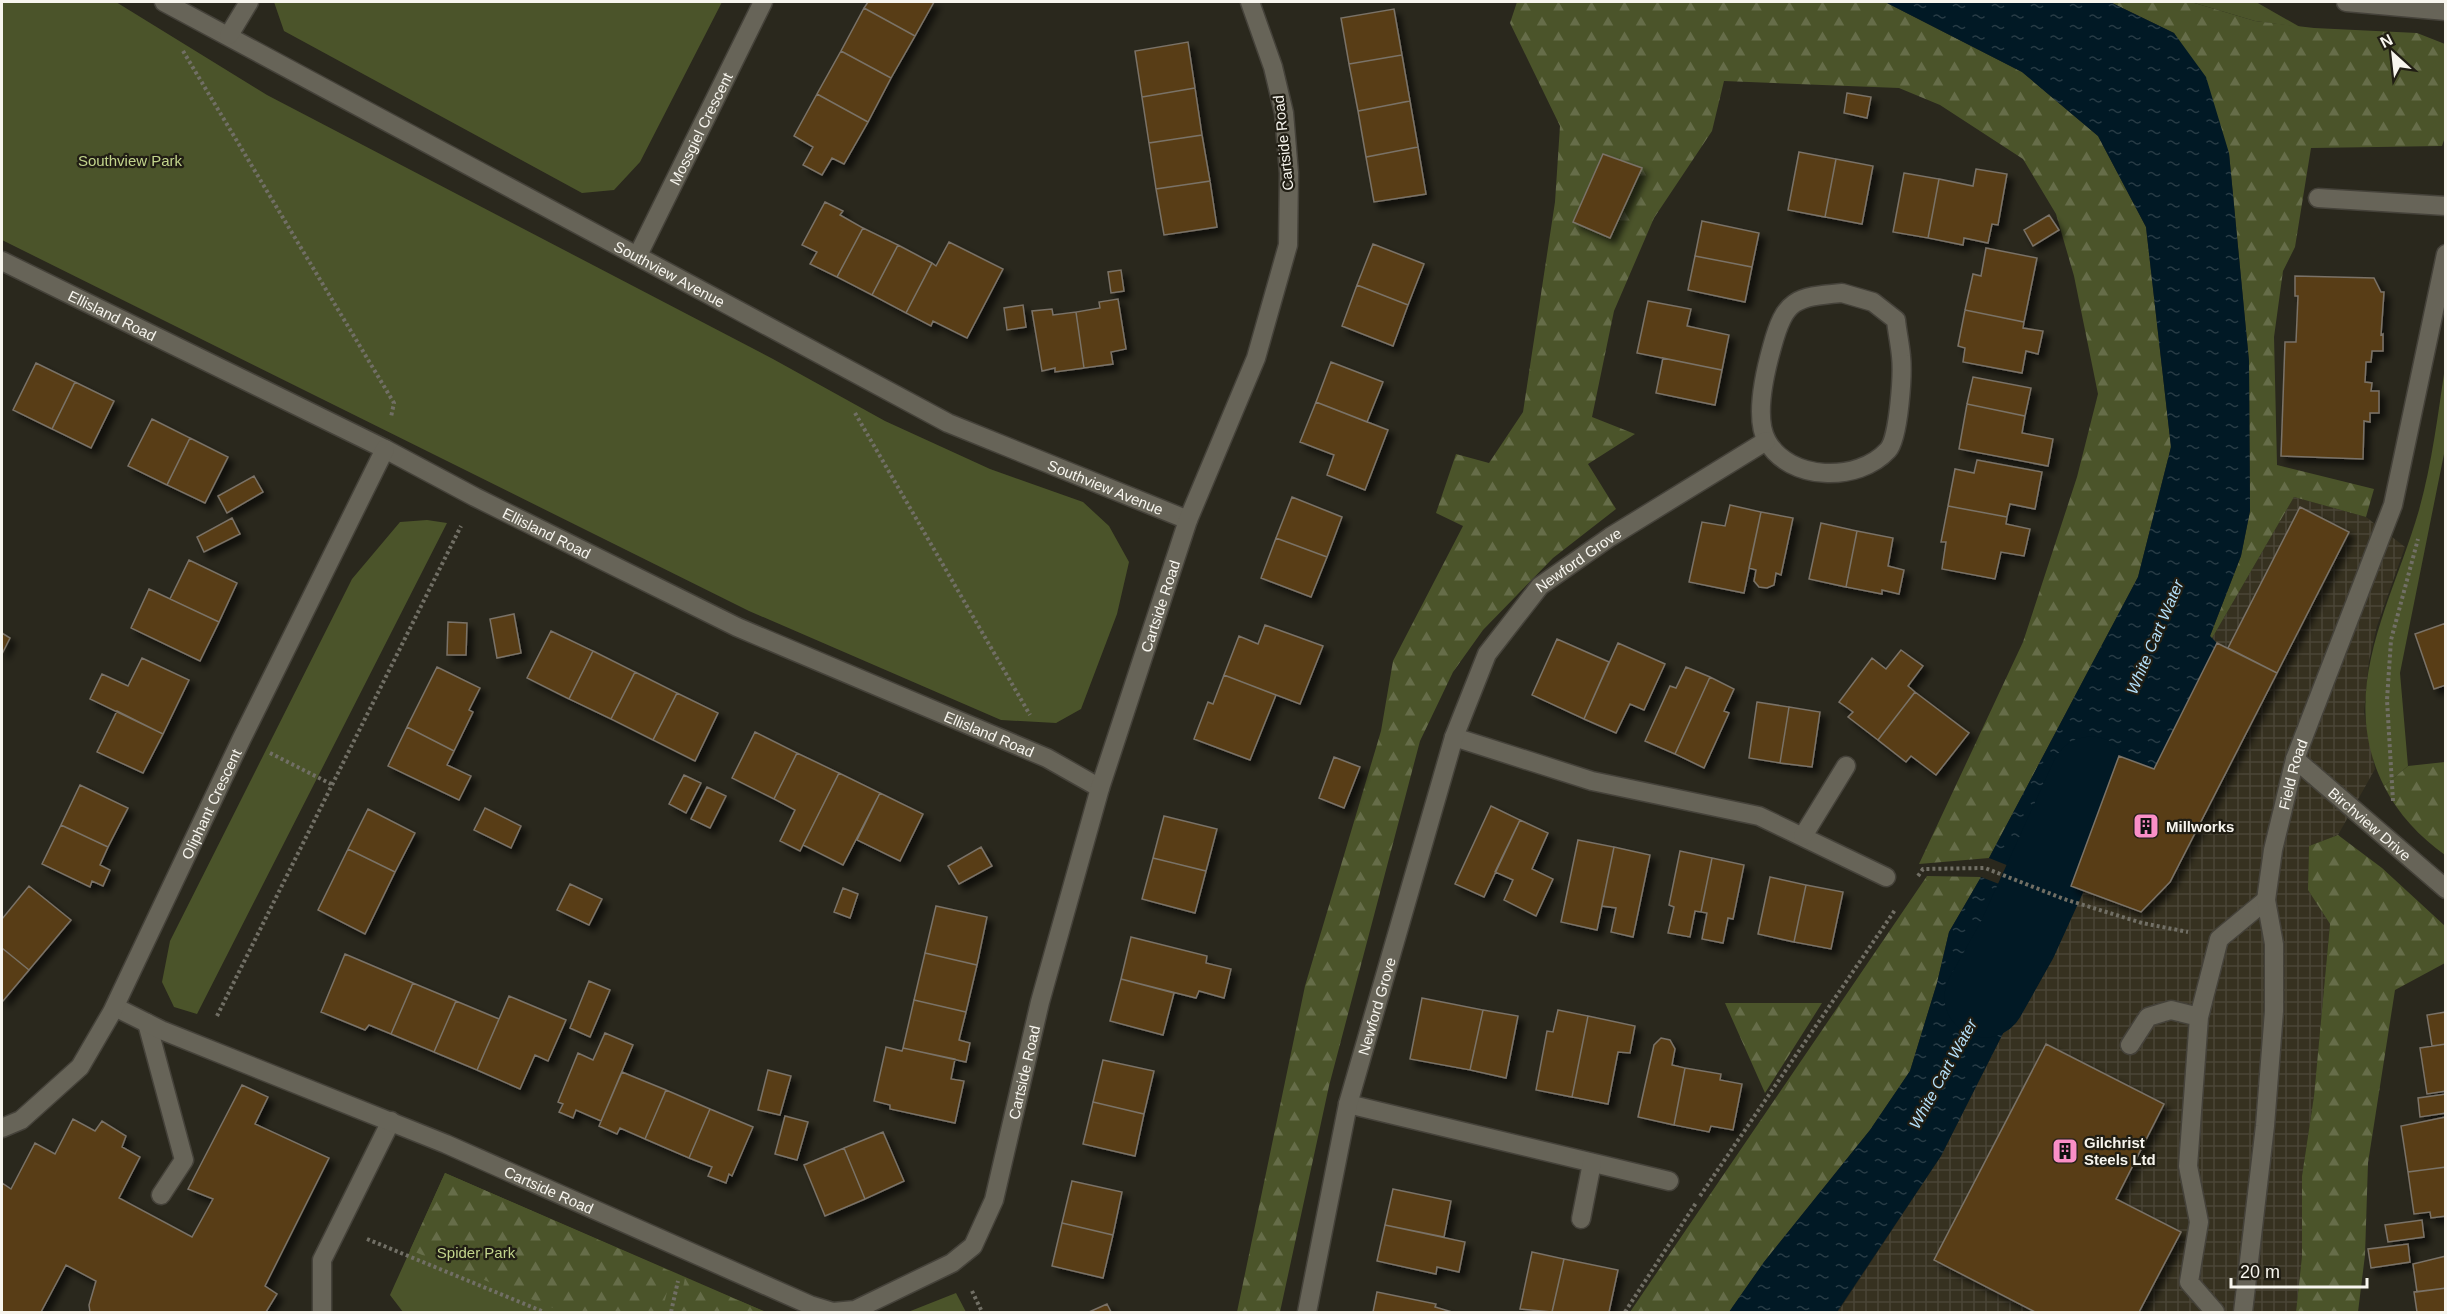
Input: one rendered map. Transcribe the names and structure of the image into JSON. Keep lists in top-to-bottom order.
{
  "streets": {
    "street": [
      "Mossgiel Crescent",
      "Cartside Road",
      "Southview Avenue",
      "Ellisland Road",
      "Newford Grove",
      "Field Road",
      "Oliphant Crescent",
      "Birchview Drive"
    ]
  },
  "crossings": [
    ["Mossgiel Crescent", "Southview Avenue"],
    ["Cartside Road", "Southview Avenue"],
    ["Cartside Road", "Ellisland Road"],
    ["Cartside Road", "Oliphant Crescent"],
    ["Ellisland Road", "Oliphant Crescent"],
    ["Field Road", "Birchview Drive"]
  ],
  "water": ["White Cart Water"],
  "parks": ["Southview Park", "Spider Park"],
  "places": {
    "building": ["Millworks", "Gilchrist Steels Ltd"]
  },
  "scale_bar": "20 m",
  "north": "top left"
}
